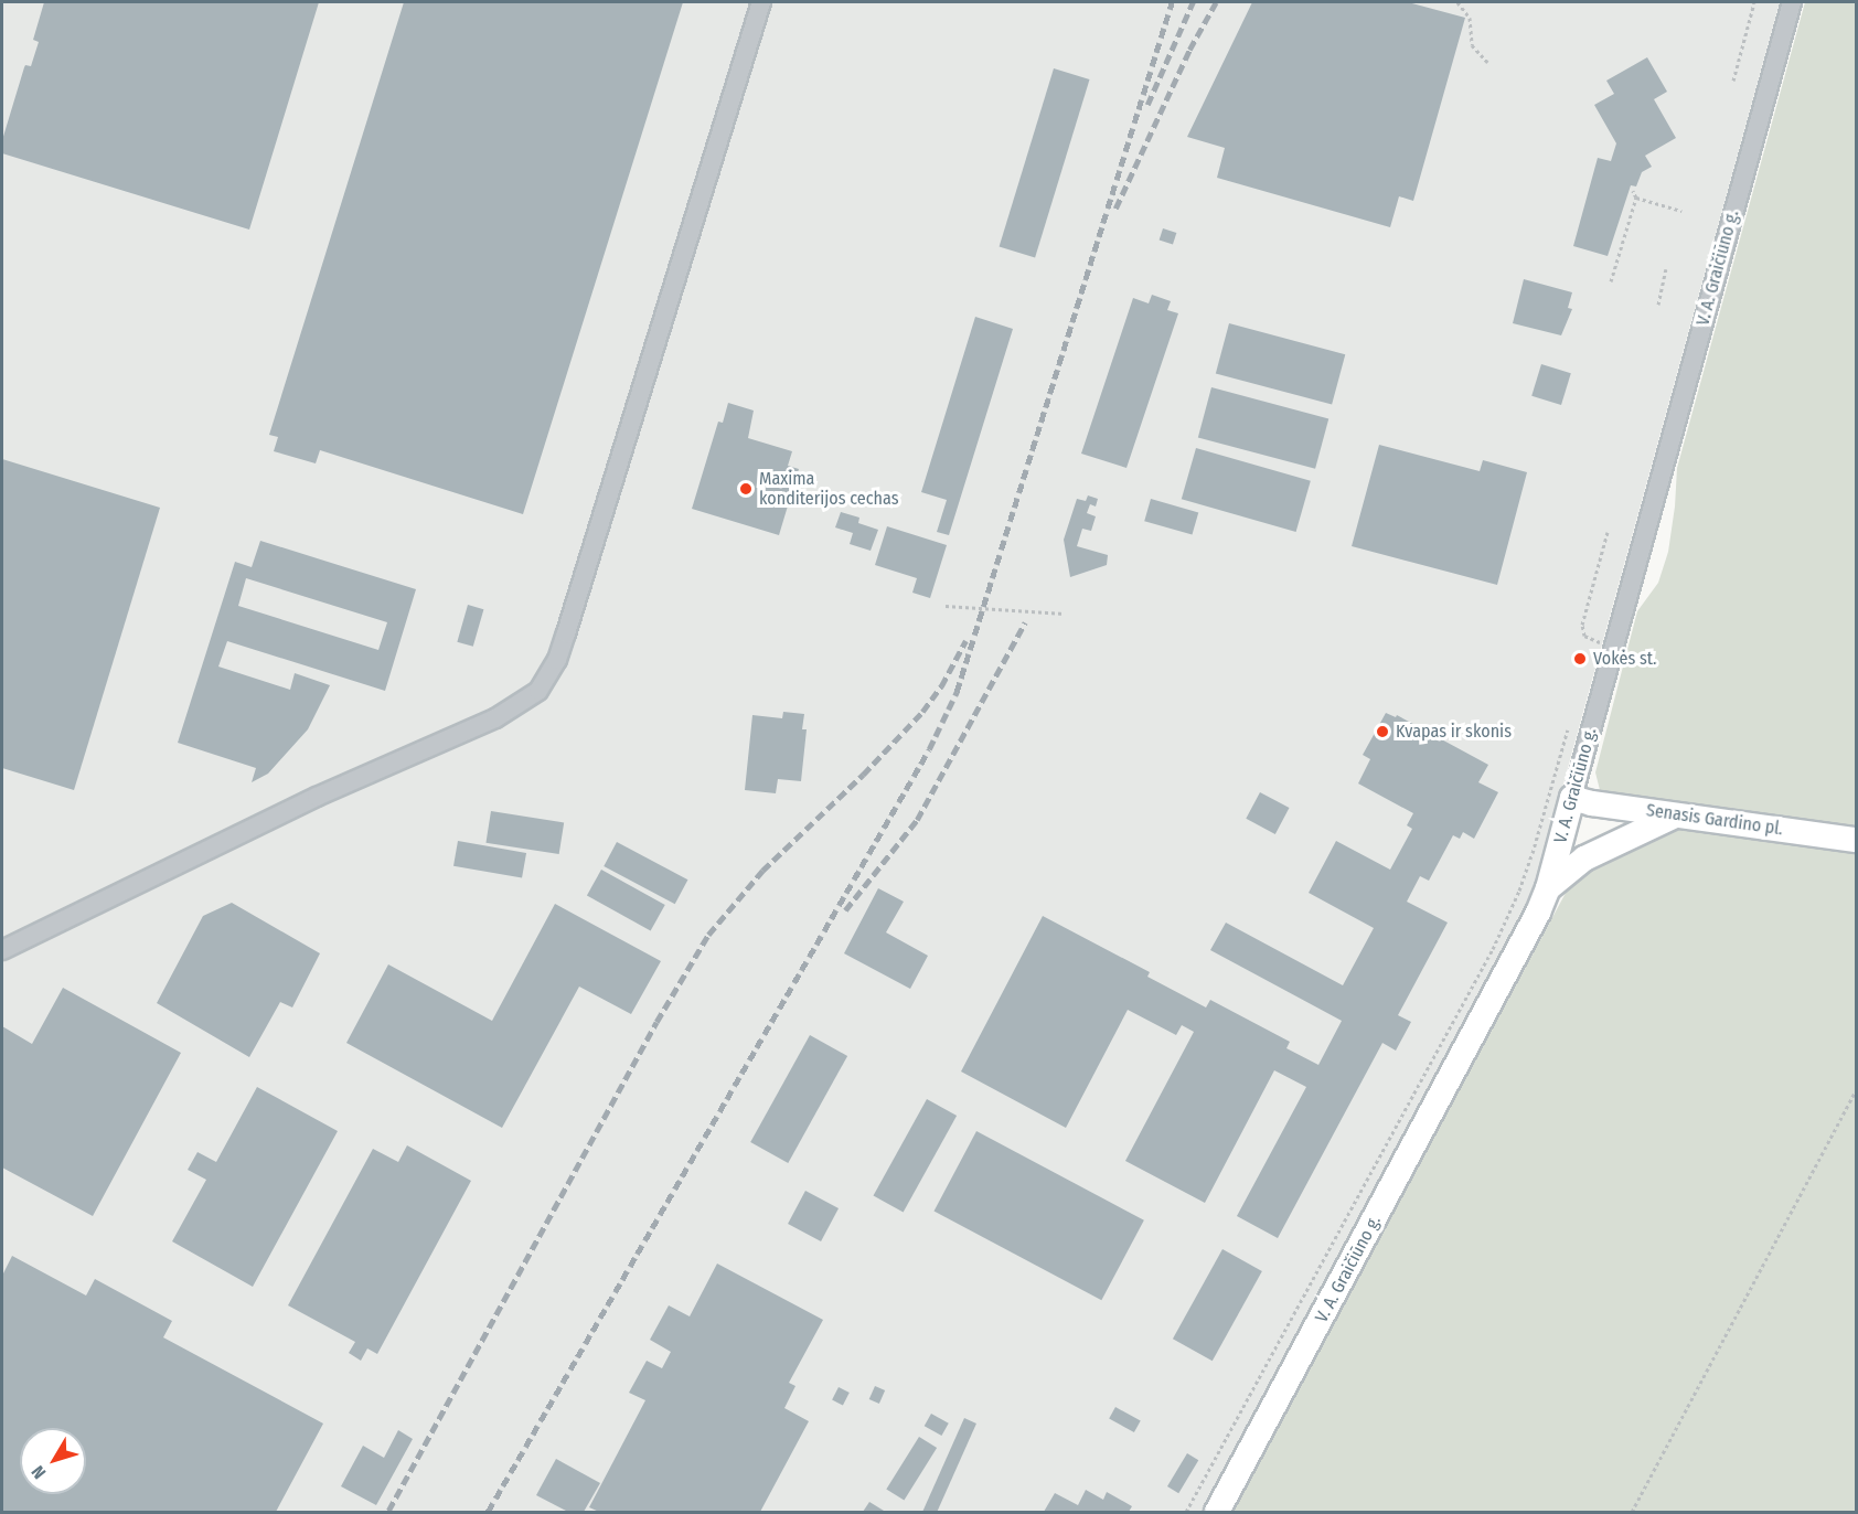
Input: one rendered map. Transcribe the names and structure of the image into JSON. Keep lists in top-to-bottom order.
{
  "streets": {
    "main road": ["V. A. Graičiūno g.", "Senasis Gardino pl."]
  },
  "crossings": [
    ["V. A. Graičiūno g.", "Senasis Gardino pl."]
  ],
  "places": ["Maxima konditerijos cechas", "Vokės st.", "Kvapas ir skonis"],
  "north": "bottom left"
}
